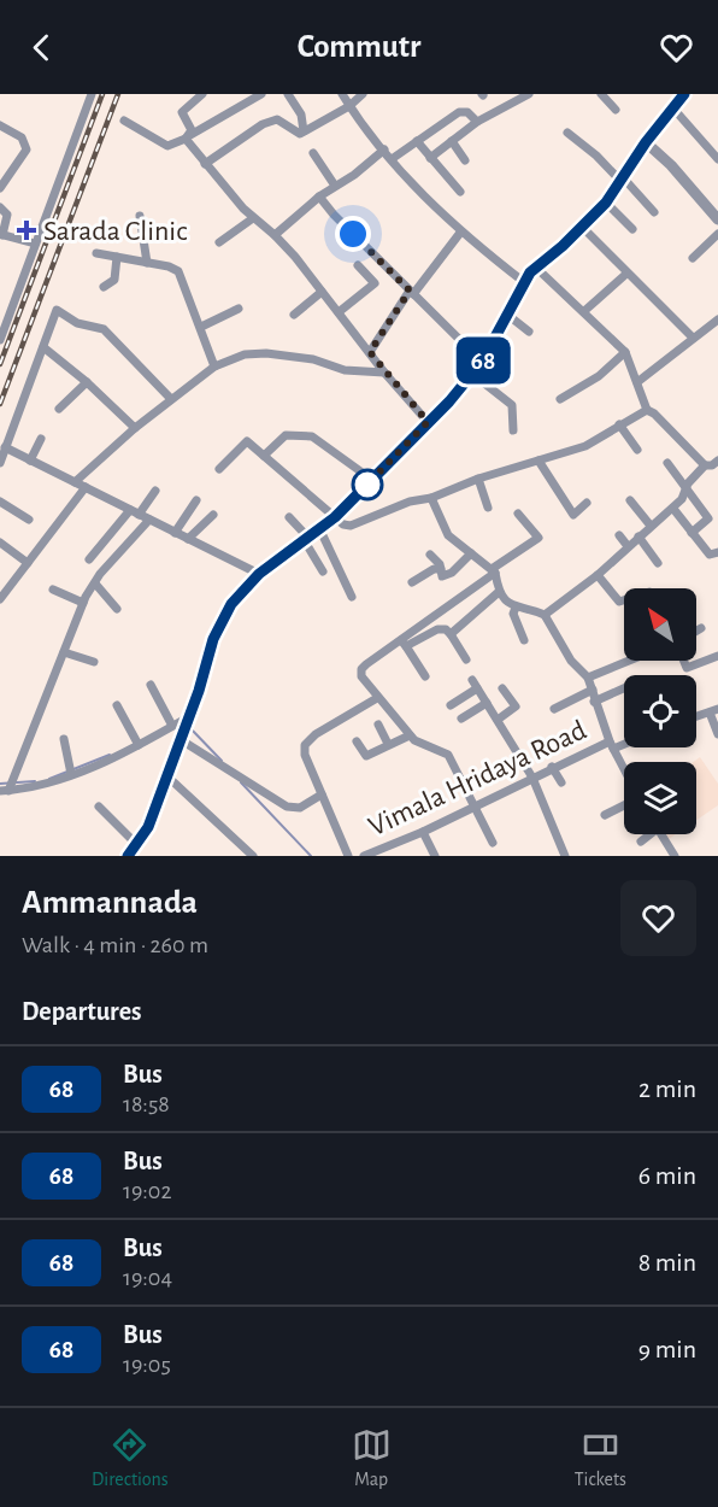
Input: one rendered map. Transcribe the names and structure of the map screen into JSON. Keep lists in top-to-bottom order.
{
  "streets": {
    "street": ["Vimala Hridaya Road"]
  },
  "places": {
    "health": ["Sarada Clinic"]
  },
  "lines": ["bus line 68"],
  "north": "top left",
  "page": {
    "header": "Commutr",
    "on_map": "68",
    "heading": [
      ["Ammannada", "Walk · 4 min · 260 m"],
      "Departures"
    ],
    "list": [
      {
        "mark": "68",
        "name": "Bus",
        "note": "18:58",
        "value": "2 min"
      },
      {
        "mark": "68",
        "name": "Bus",
        "note": "19:02",
        "value": "6 min"
      },
      {
        "mark": "68",
        "name": "Bus",
        "note": "19:04",
        "value": "8 min"
      },
      {
        "mark": "68",
        "name": "Bus",
        "note": "19:05",
        "value": "9 min"
      }
    ],
    "tabs": ["Directions", "Map", "Tickets"]
  }
}
